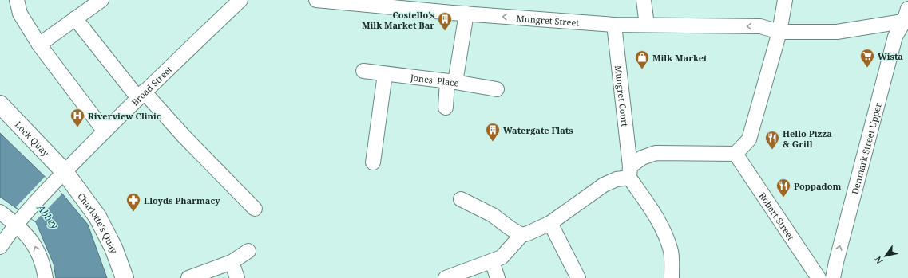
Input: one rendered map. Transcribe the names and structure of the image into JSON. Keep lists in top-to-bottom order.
{
  "streets": {
    "main road": ["Lock Quay", "Charlotte's Quay"],
    "street": [
      "Mungret Street",
      "Jones' Place",
      "Broad Street",
      "Mungret Court",
      "Denmark Street Upper",
      "Robert Street"
    ]
  },
  "crossings": [
    ["Mungret Street", "Jones' Place"],
    ["Mungret Street", "Mungret Court"],
    ["Mungret Street", "Denmark Street Upper"],
    ["Broad Street", "Lock Quay"],
    ["Broad Street", "Charlotte's Quay"],
    ["Lock Quay", "Charlotte's Quay"]
  ],
  "water": ["Abbey"],
  "places": {
    "building": ["Costello’s Milk Market Bar", "Watergate Flats"],
    "supermarket": ["Wista"],
    "shop": ["Milk Market"],
    "hospital": ["Riverview Clinic"],
    "restaurant": ["Hello Pizza & Grill", "Poppadom"],
    "pharmacy": ["Lloyds Pharmacy"]
  },
  "north": "bottom left"
}
